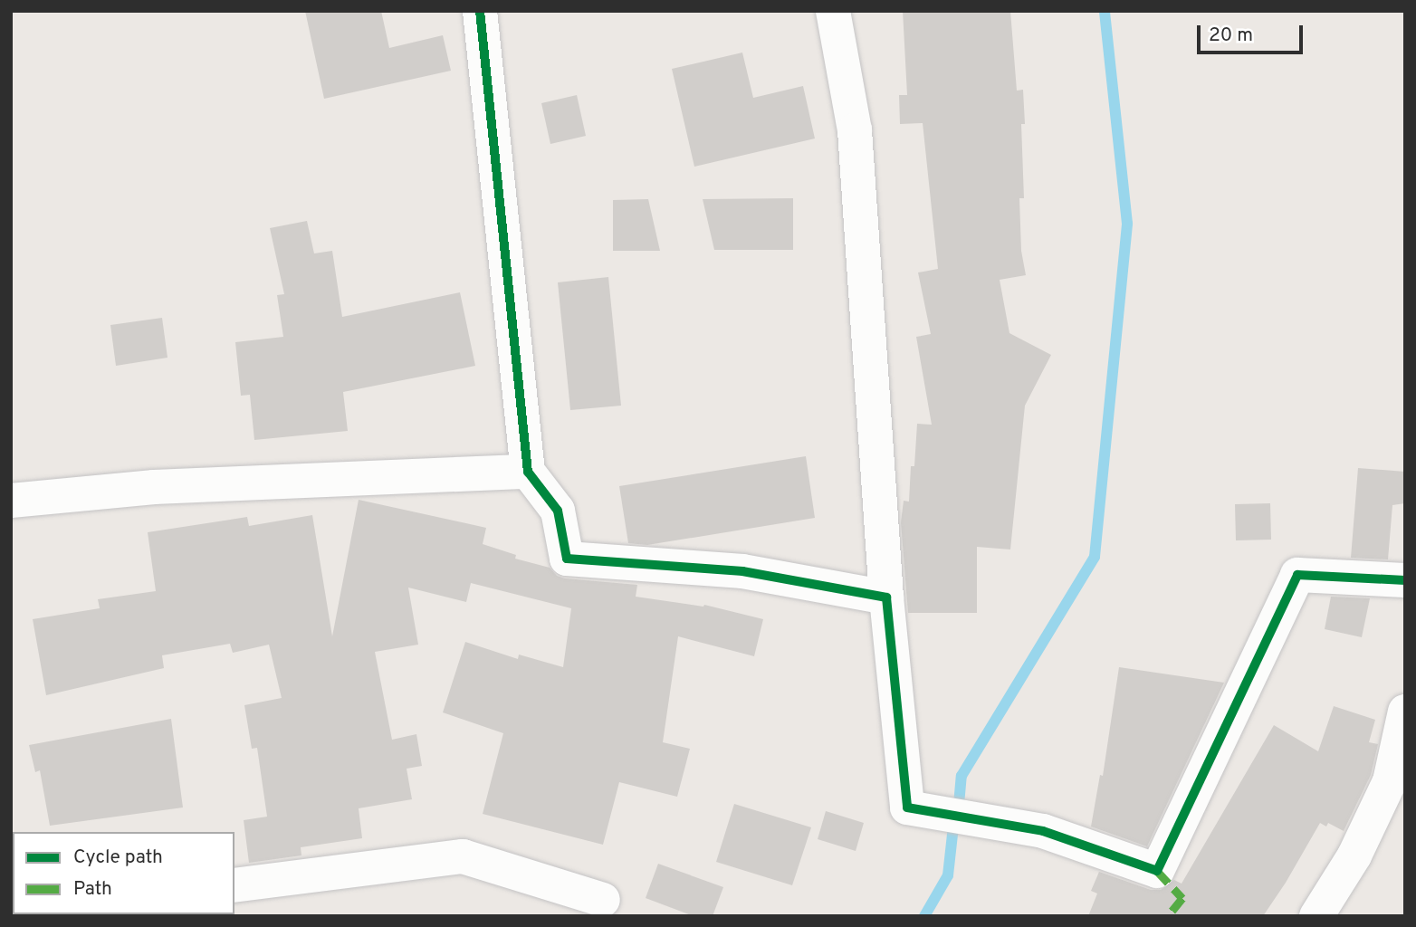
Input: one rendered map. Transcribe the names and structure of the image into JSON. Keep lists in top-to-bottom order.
{
  "legend": ["Cycle path", "Path"],
  "scale_bar": "20 m"
}
